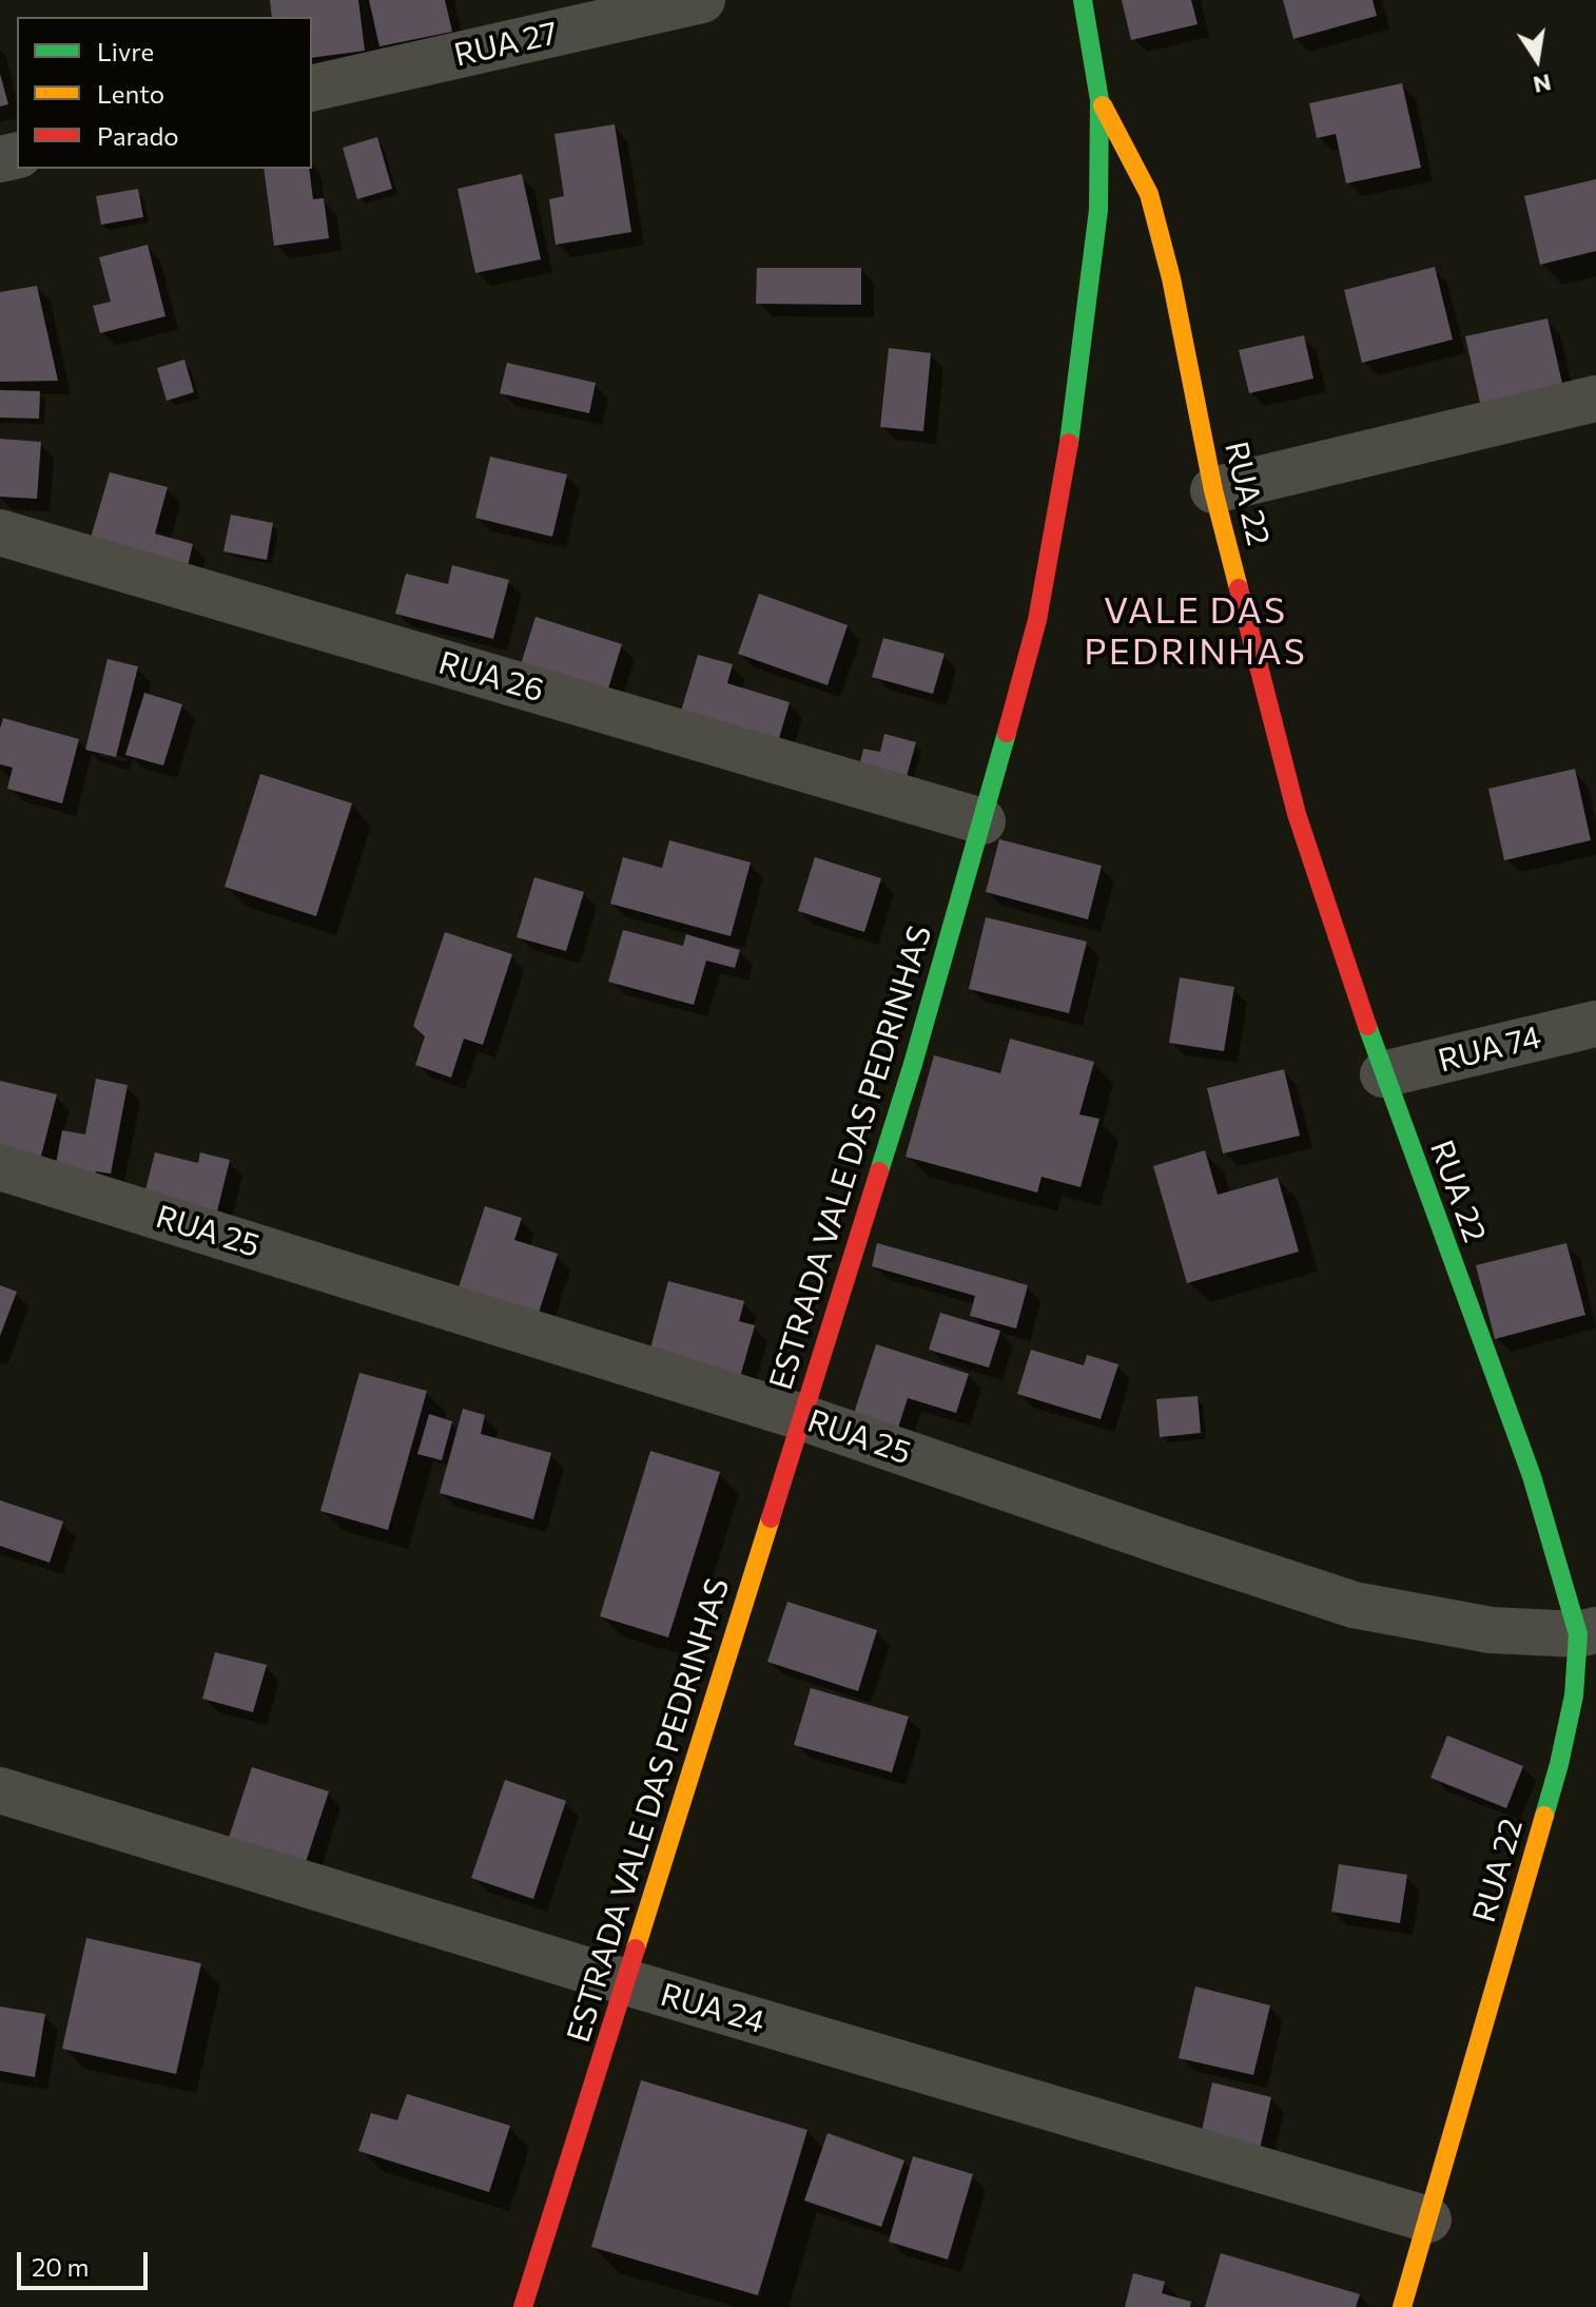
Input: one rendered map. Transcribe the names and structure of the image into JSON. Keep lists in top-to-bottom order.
{
  "streets": {
    "main road": ["RUA 22", "ESTRADA VALE DAS PEDRINHAS"],
    "street": [
      "RUA 27",
      "RUA 26",
      "RUA 74",
      "RUA 25",
      "RUA 24"
    ]
  },
  "crossings": [
    ["RUA 22", "RUA 74"],
    ["RUA 22", "ESTRADA VALE DAS PEDRINHAS"],
    ["RUA 22", "RUA 25"],
    ["RUA 22", "RUA 24"],
    ["RUA 26", "ESTRADA VALE DAS PEDRINHAS"],
    ["ESTRADA VALE DAS PEDRINHAS", "RUA 25"],
    ["ESTRADA VALE DAS PEDRINHAS", "RUA 24"]
  ],
  "districts": ["VALE DAS PEDRINHAS"],
  "legend": ["Livre", "Lento", "Parado"],
  "scale_bar": "20 m",
  "north": "bottom"
}
